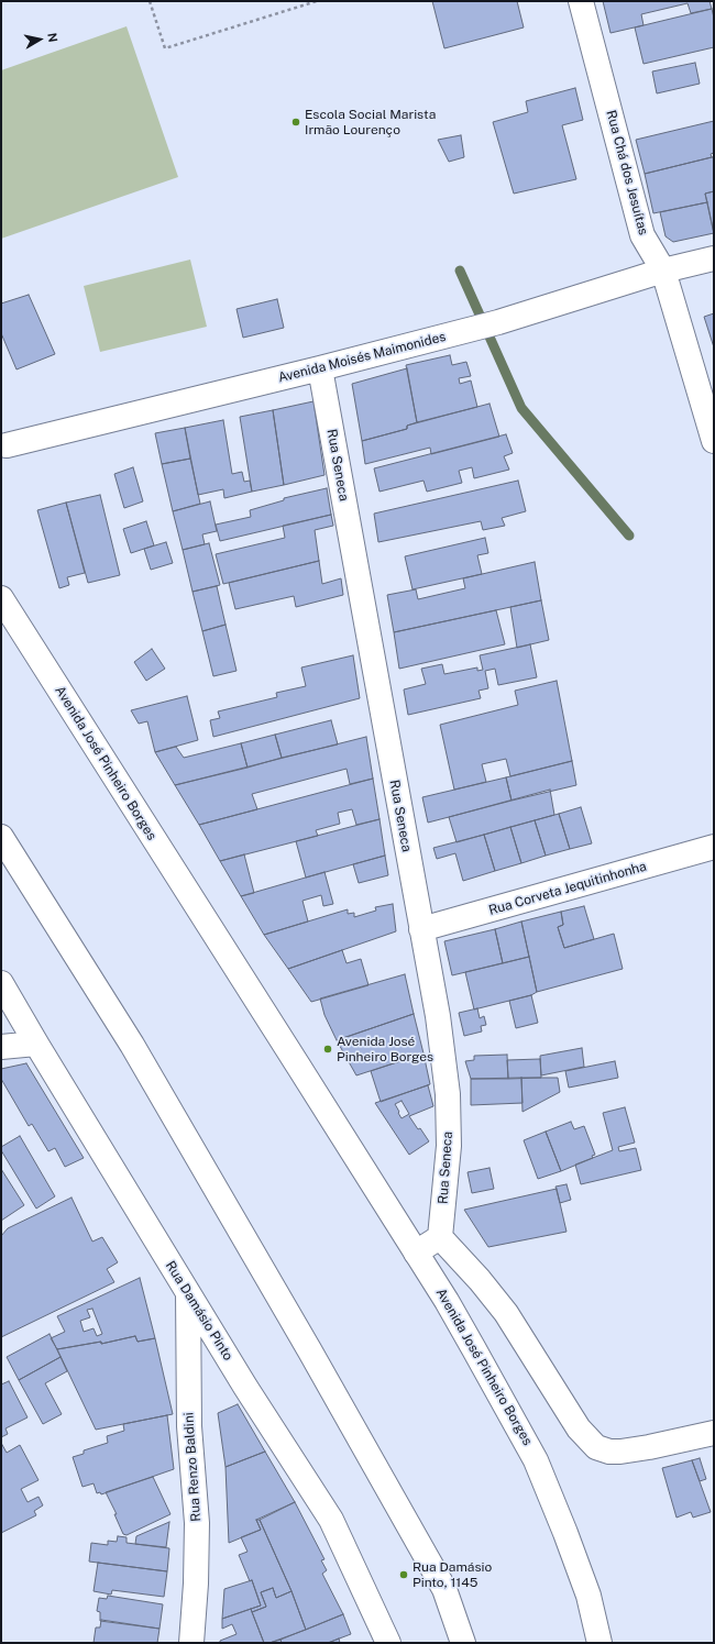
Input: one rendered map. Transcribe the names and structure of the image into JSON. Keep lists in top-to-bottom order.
{
  "streets": {
    "street": [
      "Rua Chá dos Jesuítas",
      "Avenida Moisés Maimonides",
      "Rua Seneca",
      "Avenida José Pinheiro Borges",
      "Rua Corveta Jequitinhonha",
      "Rua Damásio Pinto",
      "Rua Renzo Baldini"
    ]
  },
  "crossings": [
    ["Rua Chá dos Jesuítas", "Avenida Moisés Maimonides"],
    ["Avenida Moisés Maimonides", "Rua Seneca"],
    ["Rua Seneca", "Rua Corveta Jequitinhonha"],
    ["Rua Damásio Pinto", "Rua Renzo Baldini"]
  ],
  "places": ["Escola Social Marista Irmão Lourenço", "Avenida José Pinheiro Borges", "Rua Damásio Pinto, 1145"],
  "north": "right"
}
